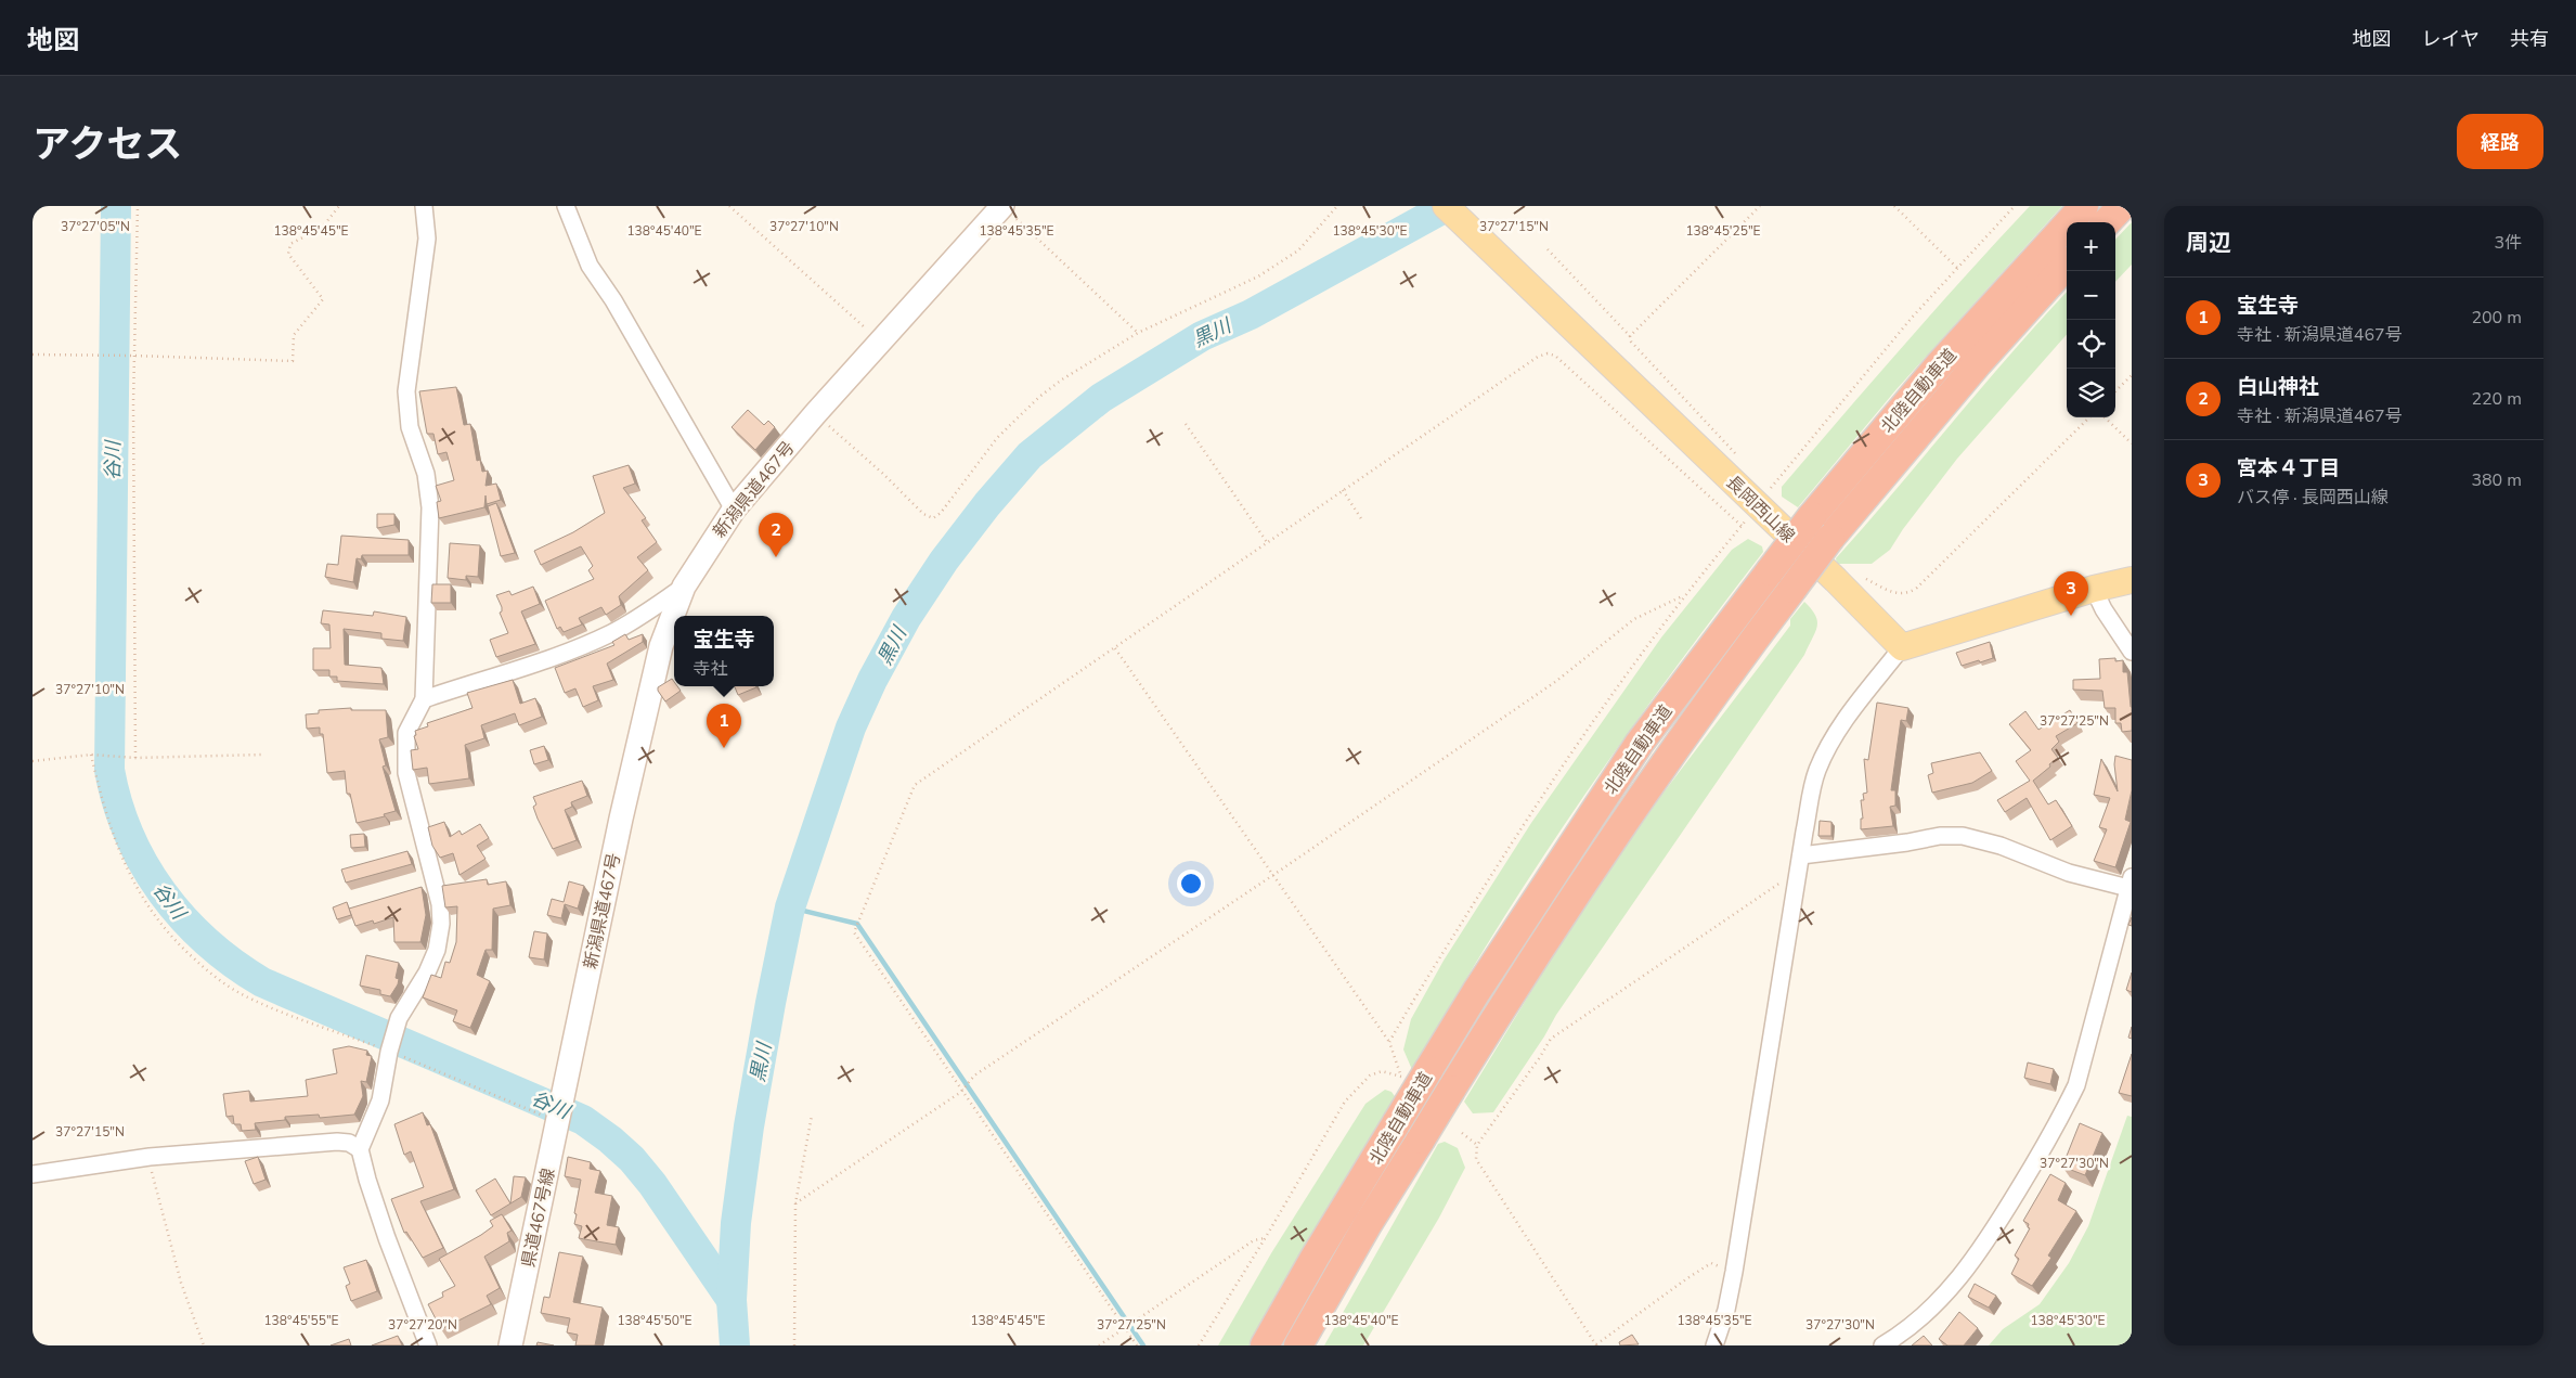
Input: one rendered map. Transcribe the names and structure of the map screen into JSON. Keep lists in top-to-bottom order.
{
  "streets": {
    "highway": ["北陸自動車道"],
    "main road": ["新潟県道467号", "長岡西山線", "県道467号線"]
  },
  "crossings": [
    ["新潟県道467号", "県道467号線"]
  ],
  "water": ["黒川", "谷川"],
  "page": {
    "header": "地図",
    "nav": ["地図", "レイヤ", "共有"],
    "title": "アクセス",
    "buttons": "経路",
    "heading": ["周辺", "3件"],
    "map_buttons": ["+", "−"],
    "list": [
      {
        "mark": "1",
        "name": "宝生寺",
        "note": "寺社 · 新潟県道467号",
        "value": "200 m"
      },
      {
        "mark": "2",
        "name": "白山神社",
        "note": "寺社 · 新潟県道467号",
        "value": "220 m"
      },
      {
        "mark": "3",
        "name": "宮本４丁目",
        "note": "バス停 · 長岡西山線",
        "value": "380 m"
      }
    ],
    "pins": ["2", "3", "1"],
    "popup": ["宝生寺", "寺社"]
  },
  "coordinates": [
    "37°27'05\"N",
    "37°27'10\"N",
    "37°27'15\"N",
    "138°45'45\"E",
    "138°45'40\"E",
    "138°45'35\"E",
    "138°45'30\"E",
    "138°45'25\"E",
    "37°27'25\"N",
    "37°27'30\"N",
    "138°45'55\"E",
    "138°45'50\"E",
    "37°27'20\"N"
  ]
}
